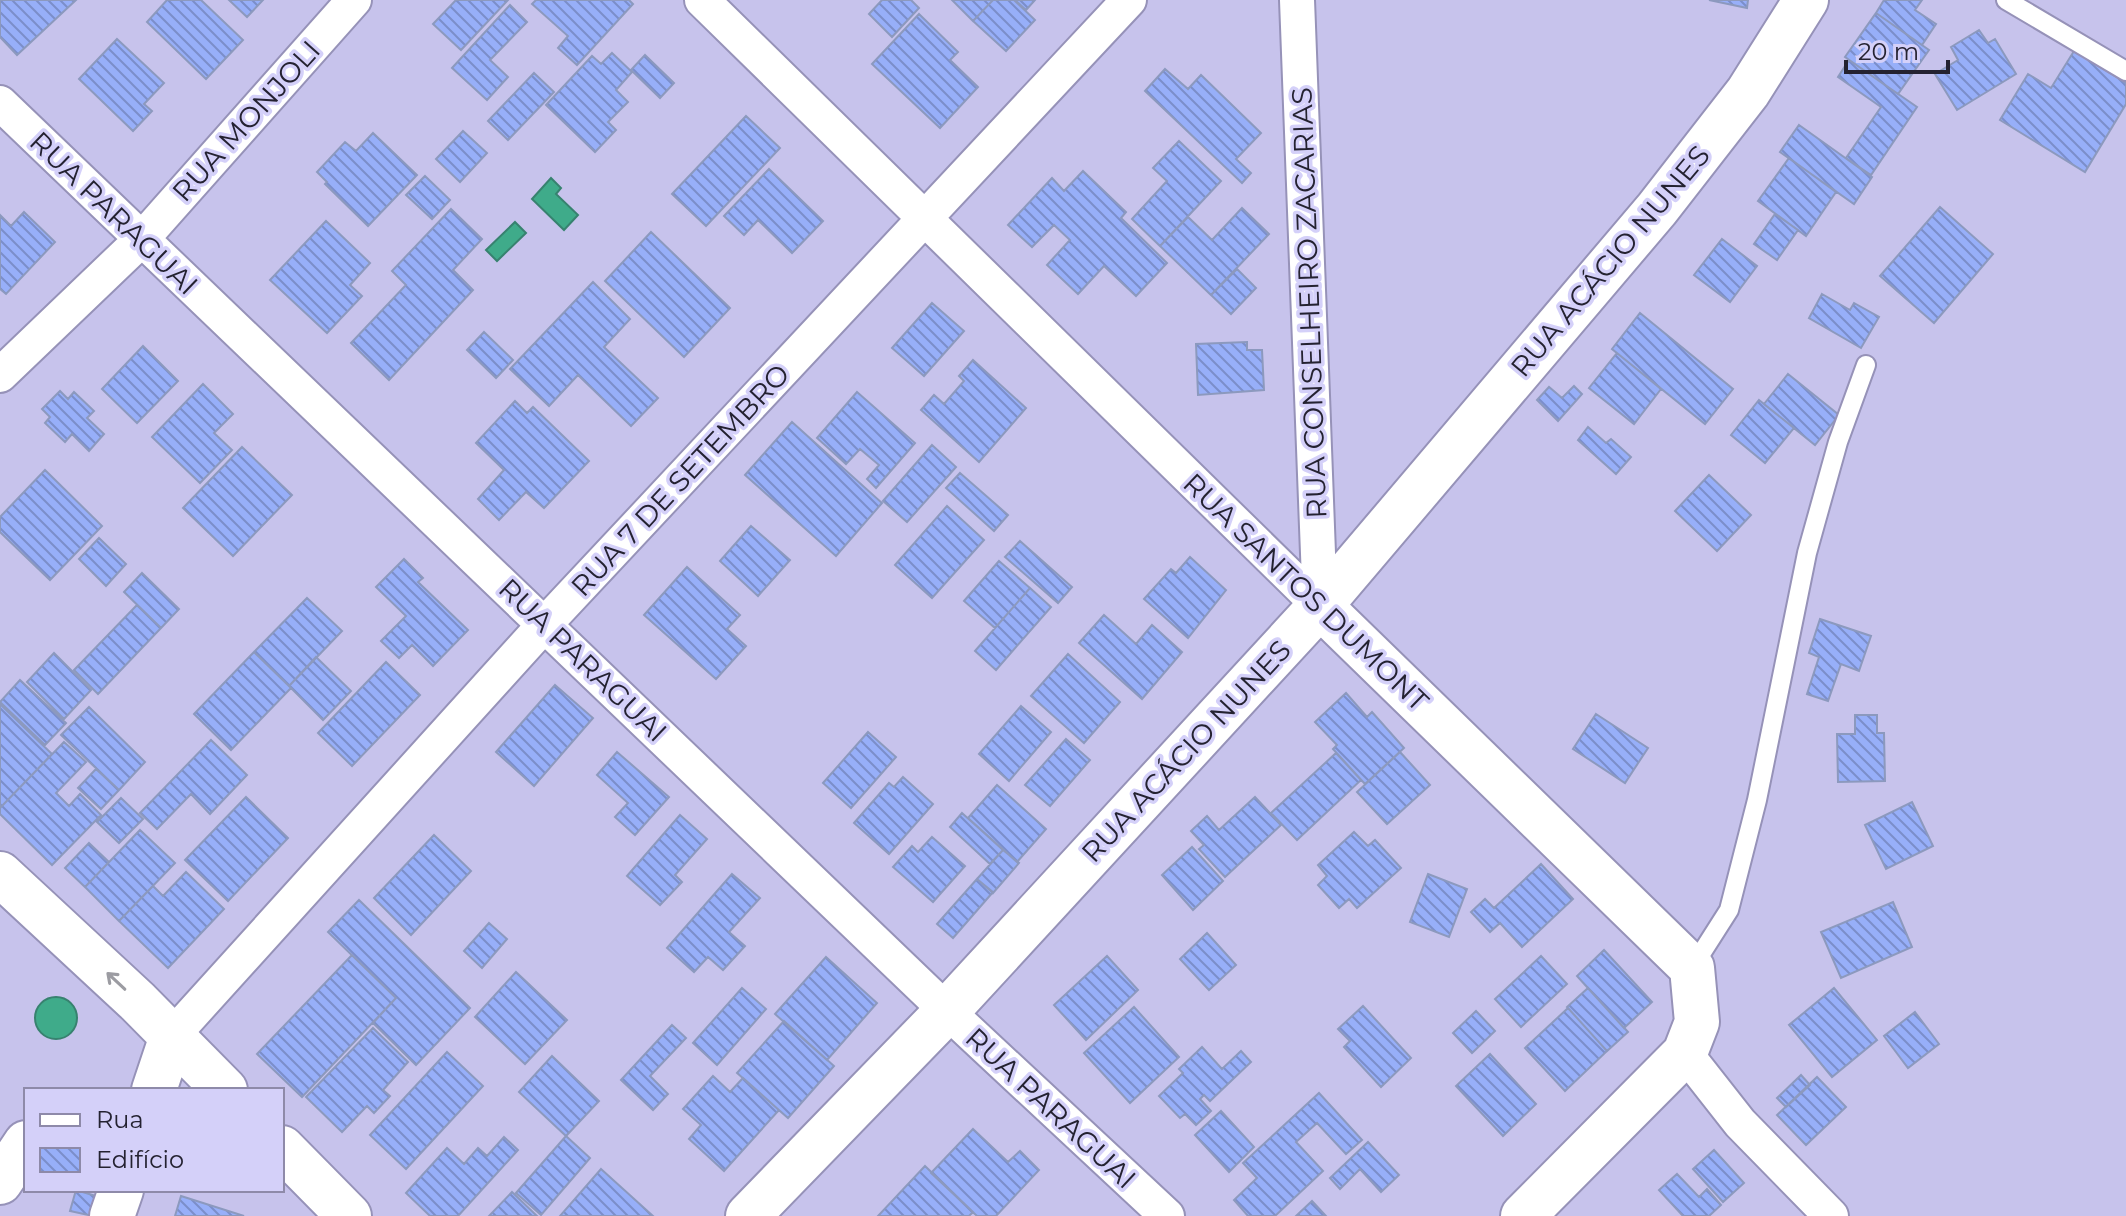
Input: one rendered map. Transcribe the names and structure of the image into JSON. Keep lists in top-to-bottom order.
{
  "streets": {
    "street": [
      "RUA MONJOLI",
      "RUA PARAGUAI",
      "RUA ACÁCIO NUNES",
      "RUA CONSELHEIRO ZACARIAS",
      "RUA 7 DE SETEMBRO",
      "RUA SANTOS DUMONT"
    ]
  },
  "crossings": [
    ["RUA MONJOLI", "RUA PARAGUAI"],
    ["RUA PARAGUAI", "RUA ACÁCIO NUNES"],
    ["RUA PARAGUAI", "RUA 7 DE SETEMBRO"],
    ["RUA ACÁCIO NUNES", "RUA CONSELHEIRO ZACARIAS"],
    ["RUA ACÁCIO NUNES", "RUA SANTOS DUMONT"],
    ["RUA CONSELHEIRO ZACARIAS", "RUA SANTOS DUMONT"],
    ["RUA 7 DE SETEMBRO", "RUA SANTOS DUMONT"]
  ],
  "legend": ["Rua", "Edifício"],
  "scale_bar": "20 m"
}
